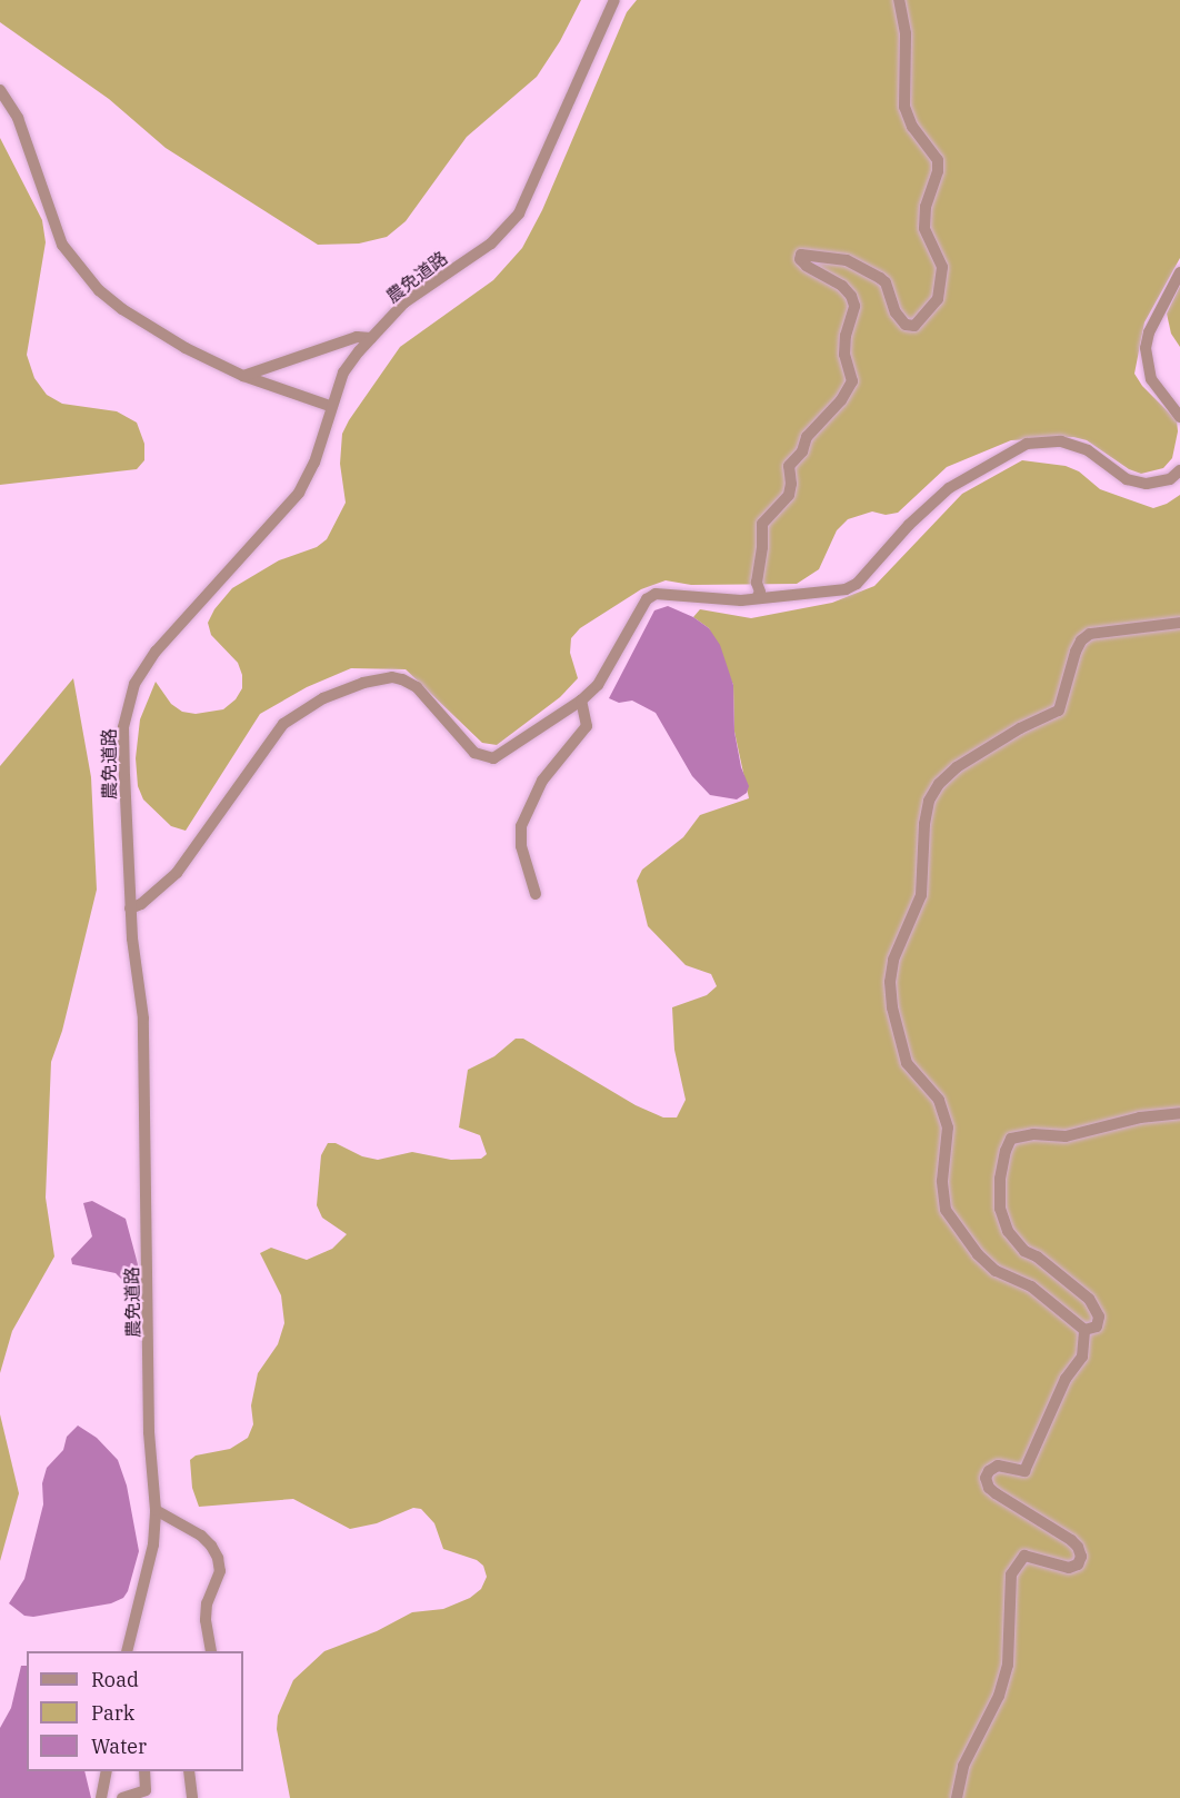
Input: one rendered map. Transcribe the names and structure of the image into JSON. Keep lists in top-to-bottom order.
{
  "streets": {
    "street": ["農免道路"]
  },
  "legend": ["Road", "Park", "Water"]
}
